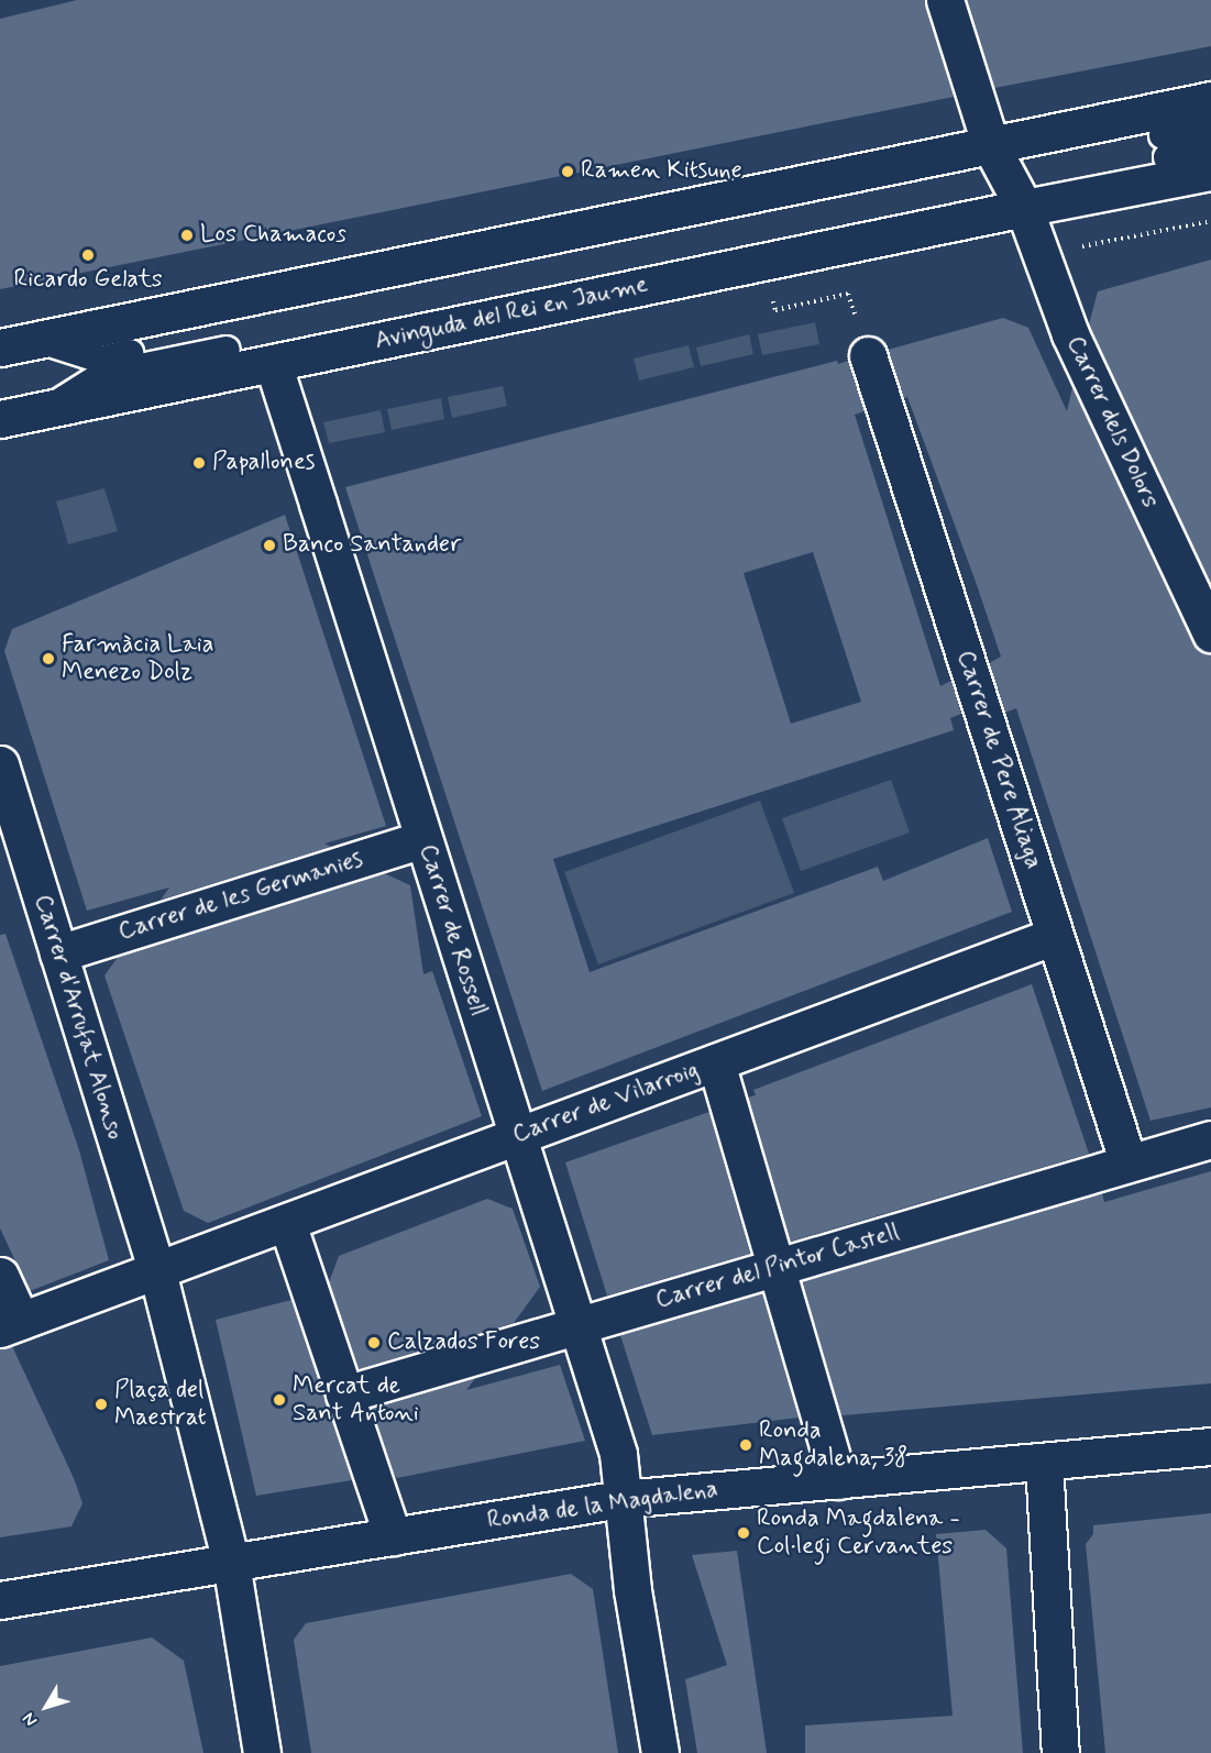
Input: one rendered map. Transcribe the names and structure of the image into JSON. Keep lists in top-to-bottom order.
{
  "streets": {
    "street": [
      "Avinguda del Rei en Jaume",
      "Carrer dels Dolors",
      "Carrer de Pere Aliaga",
      "Carrer de les Germanies",
      "Carrer de Rossell",
      "Carrer d'Arrufat Alonso",
      "Carrer de Vilarroig",
      "Carrer del Pintor Castell",
      "Ronda de la Magdalena"
    ]
  },
  "crossings": [
    ["Avinguda del Rei en Jaume", "Carrer dels Dolors"],
    ["Avinguda del Rei en Jaume", "Carrer de Rossell"],
    ["Carrer de Pere Aliaga", "Carrer de Vilarroig"],
    ["Carrer de Pere Aliaga", "Carrer del Pintor Castell"],
    ["Carrer de les Germanies", "Carrer de Rossell"],
    ["Carrer de les Germanies", "Carrer d'Arrufat Alonso"],
    ["Carrer de Rossell", "Carrer de Vilarroig"],
    ["Carrer de Rossell", "Carrer del Pintor Castell"],
    ["Carrer de Rossell", "Ronda de la Magdalena"],
    ["Carrer d'Arrufat Alonso", "Carrer de Vilarroig"]
  ],
  "places": [
    "Ramen Kitsune",
    "Los Chamacos",
    "Ricardo Gelats",
    "Papallones",
    "Banco Santander",
    "Farmàcia Laia Menezo Dolz",
    "Calzados Fores",
    "Mercat de Sant Antoni",
    "Plaça del Maestrat",
    "Ronda Magdalena, 38",
    "Ronda Magdalena - Col·legi Cervantes"
  ],
  "north": "bottom left"
}
